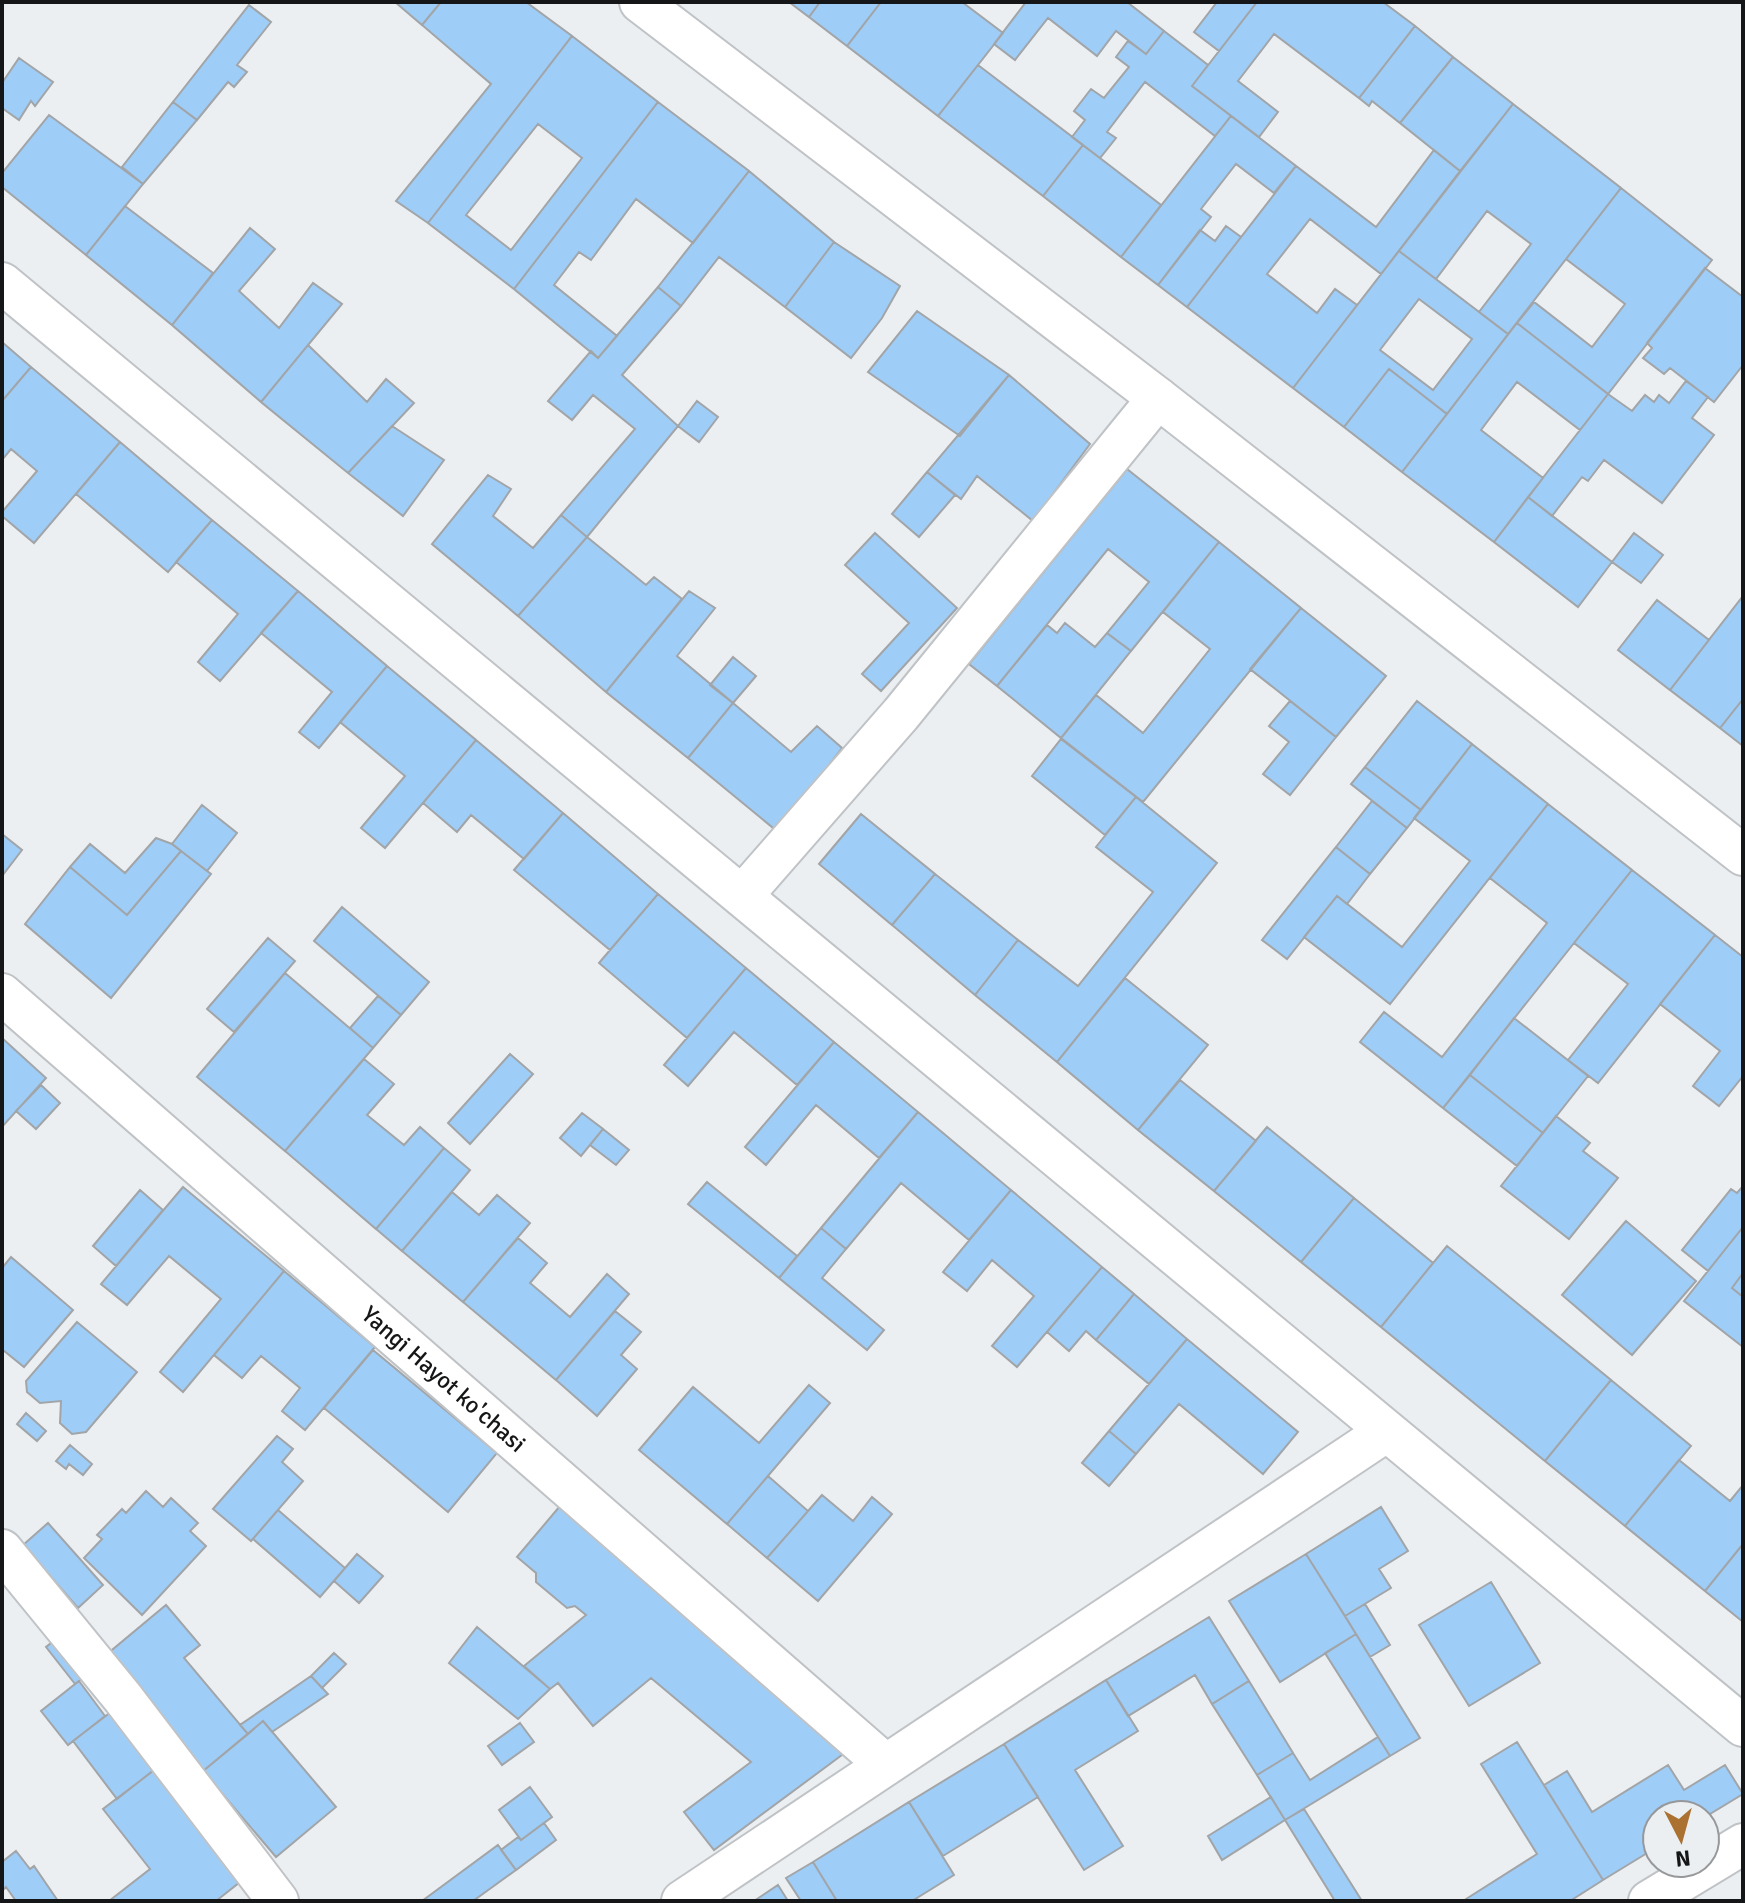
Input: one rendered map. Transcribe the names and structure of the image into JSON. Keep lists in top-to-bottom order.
{
  "streets": {
    "street": ["Yangi Hayot ko'chasi"]
  },
  "north": "bottom"
}
